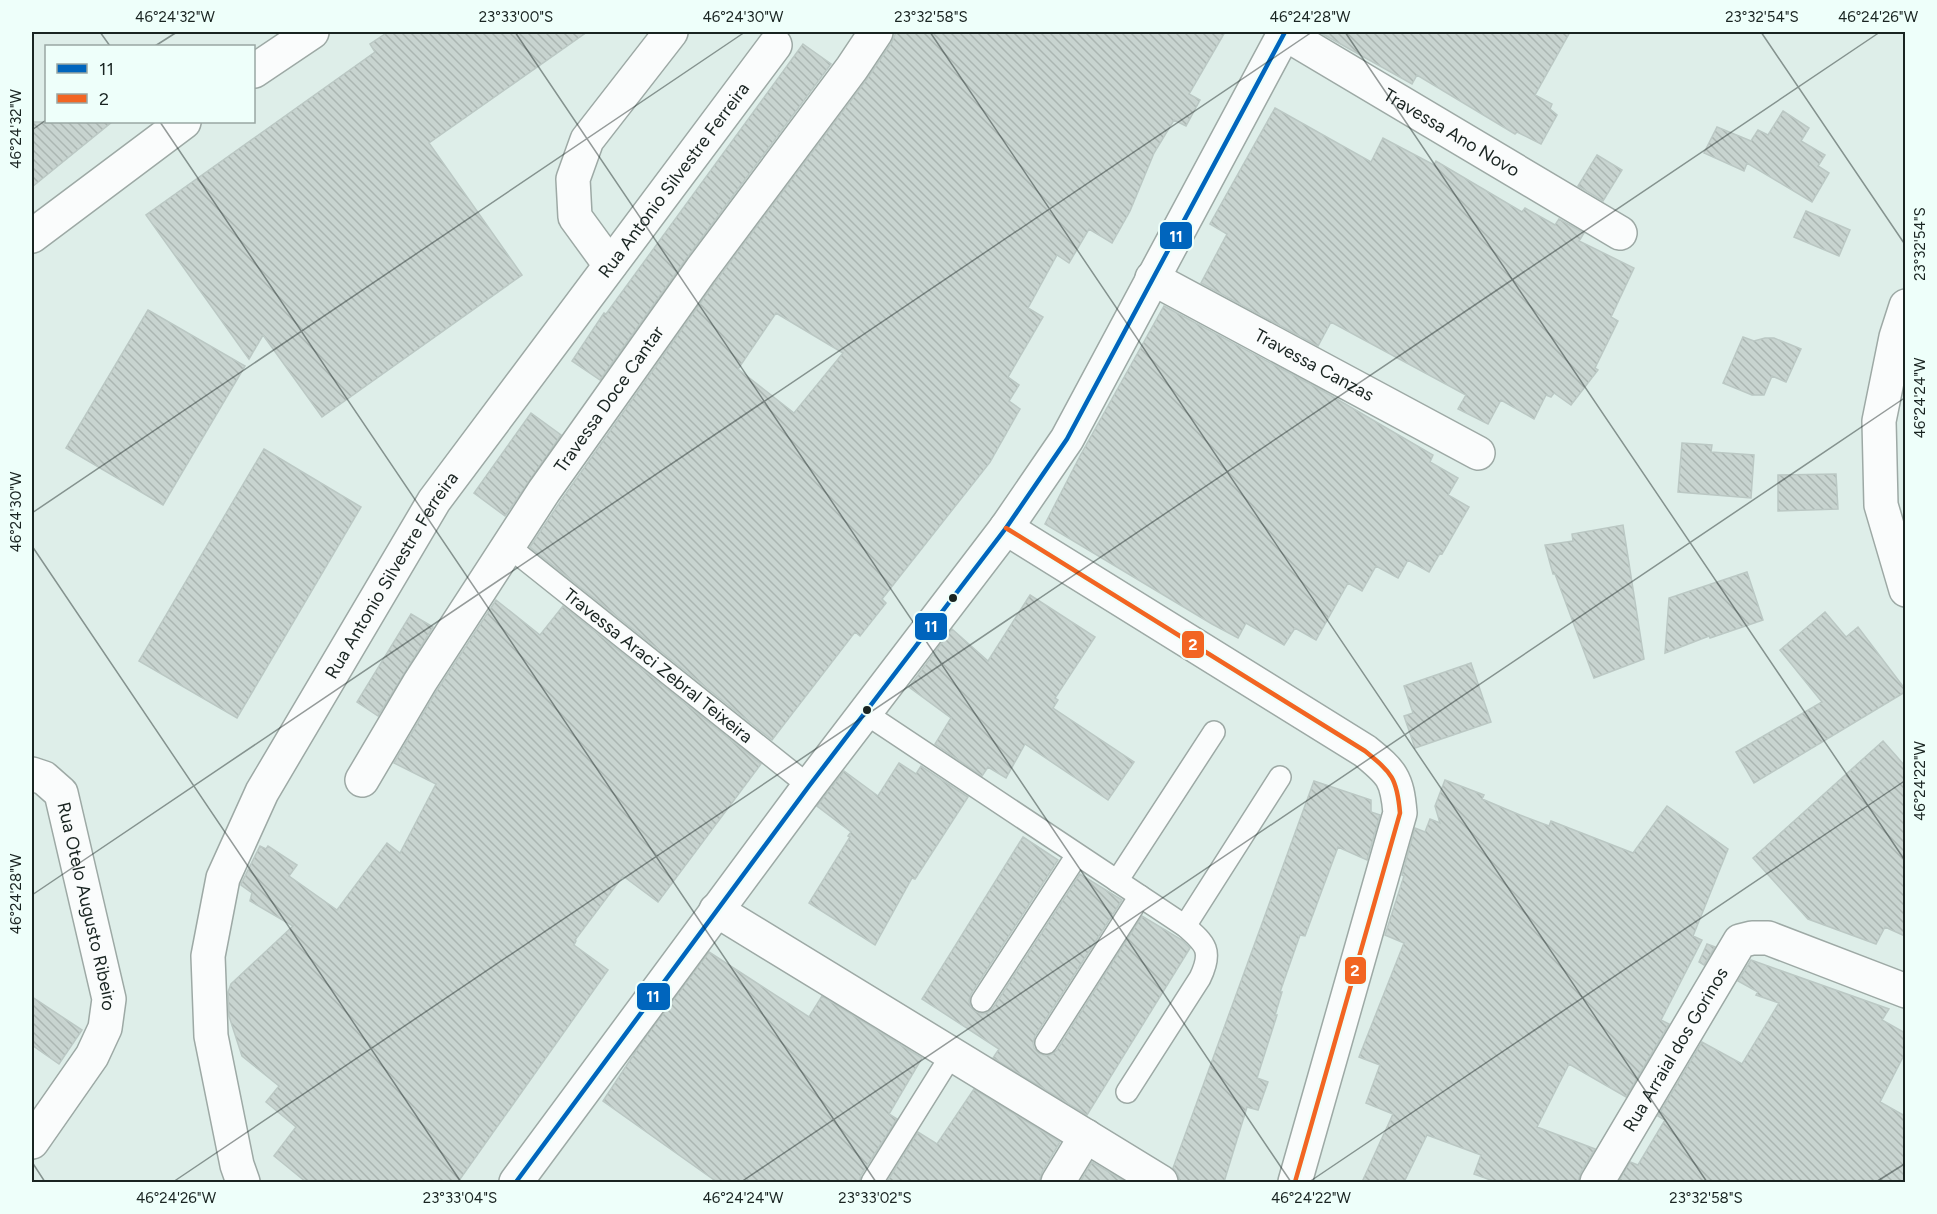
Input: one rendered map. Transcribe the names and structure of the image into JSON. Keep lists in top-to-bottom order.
{
  "streets": {
    "street": [
      "Travessa Ano Novo",
      "Rua Antonio Silvestre Ferreira",
      "Travessa Canzas",
      "Travessa Doce Cantar",
      "Rua Otelo Augusto Ribeiro",
      "Rua Arraial dos Gorinos"
    ],
    "lane": ["Travessa Araci Zebral Teixeira"]
  },
  "crossings": [
    ["Travessa Doce Cantar", "Travessa Araci Zebral Teixeira"]
  ],
  "lines": ["transit line 11", "transit line 2"],
  "legend": ["11", "2"],
  "coordinates": [
    "46°24'32\"W",
    "23°33'00\"S",
    "46°24'30\"W",
    "23°32'58\"S",
    "46°24'28\"W",
    "23°32'54\"S",
    "46°24'26\"W",
    "46°24'24\"W",
    "46°24'22\"W",
    "23°33'04\"S",
    "23°33'02\"S"
  ]
}
